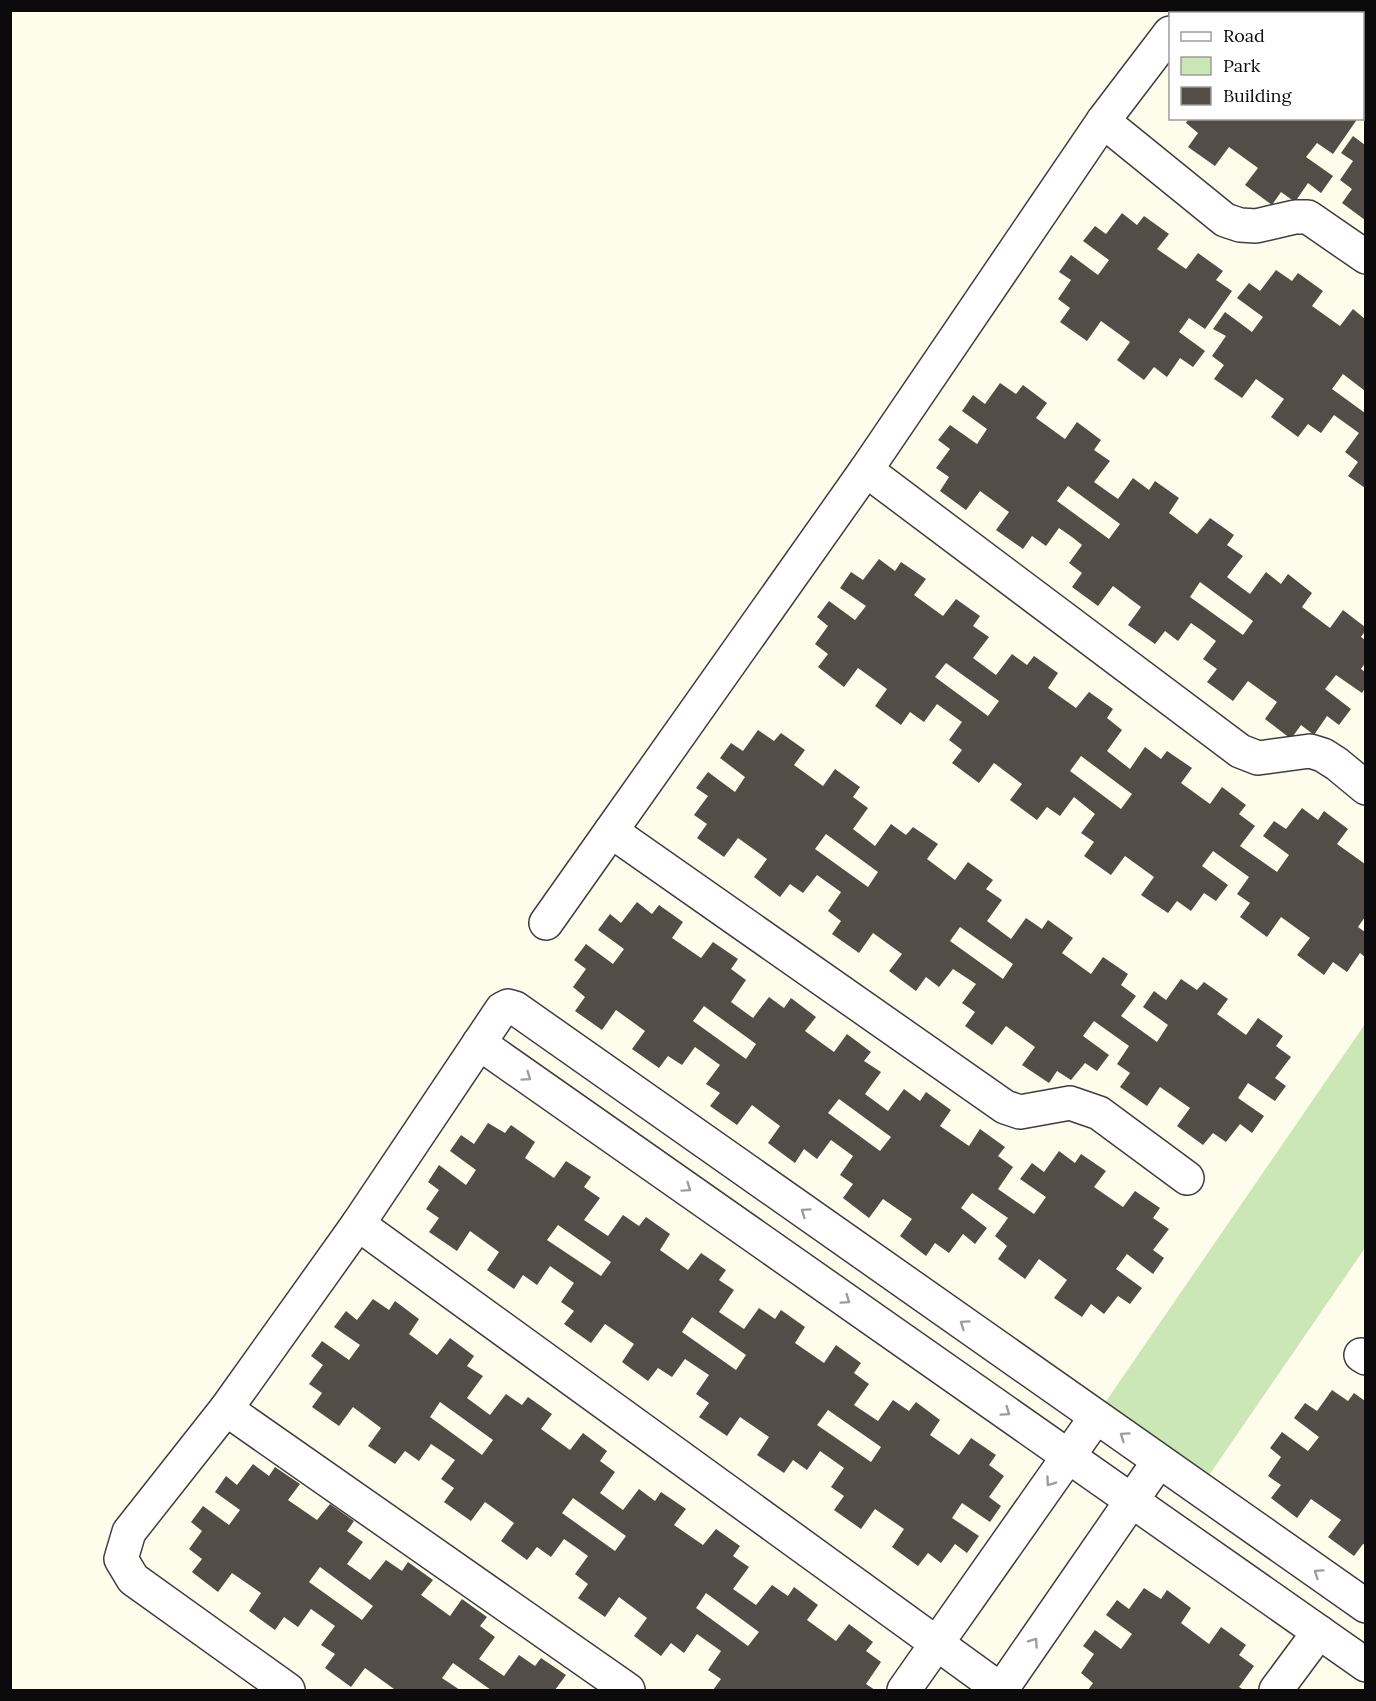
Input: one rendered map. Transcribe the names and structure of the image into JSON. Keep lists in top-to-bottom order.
{
  "legend": ["Road", "Park", "Building"]
}
